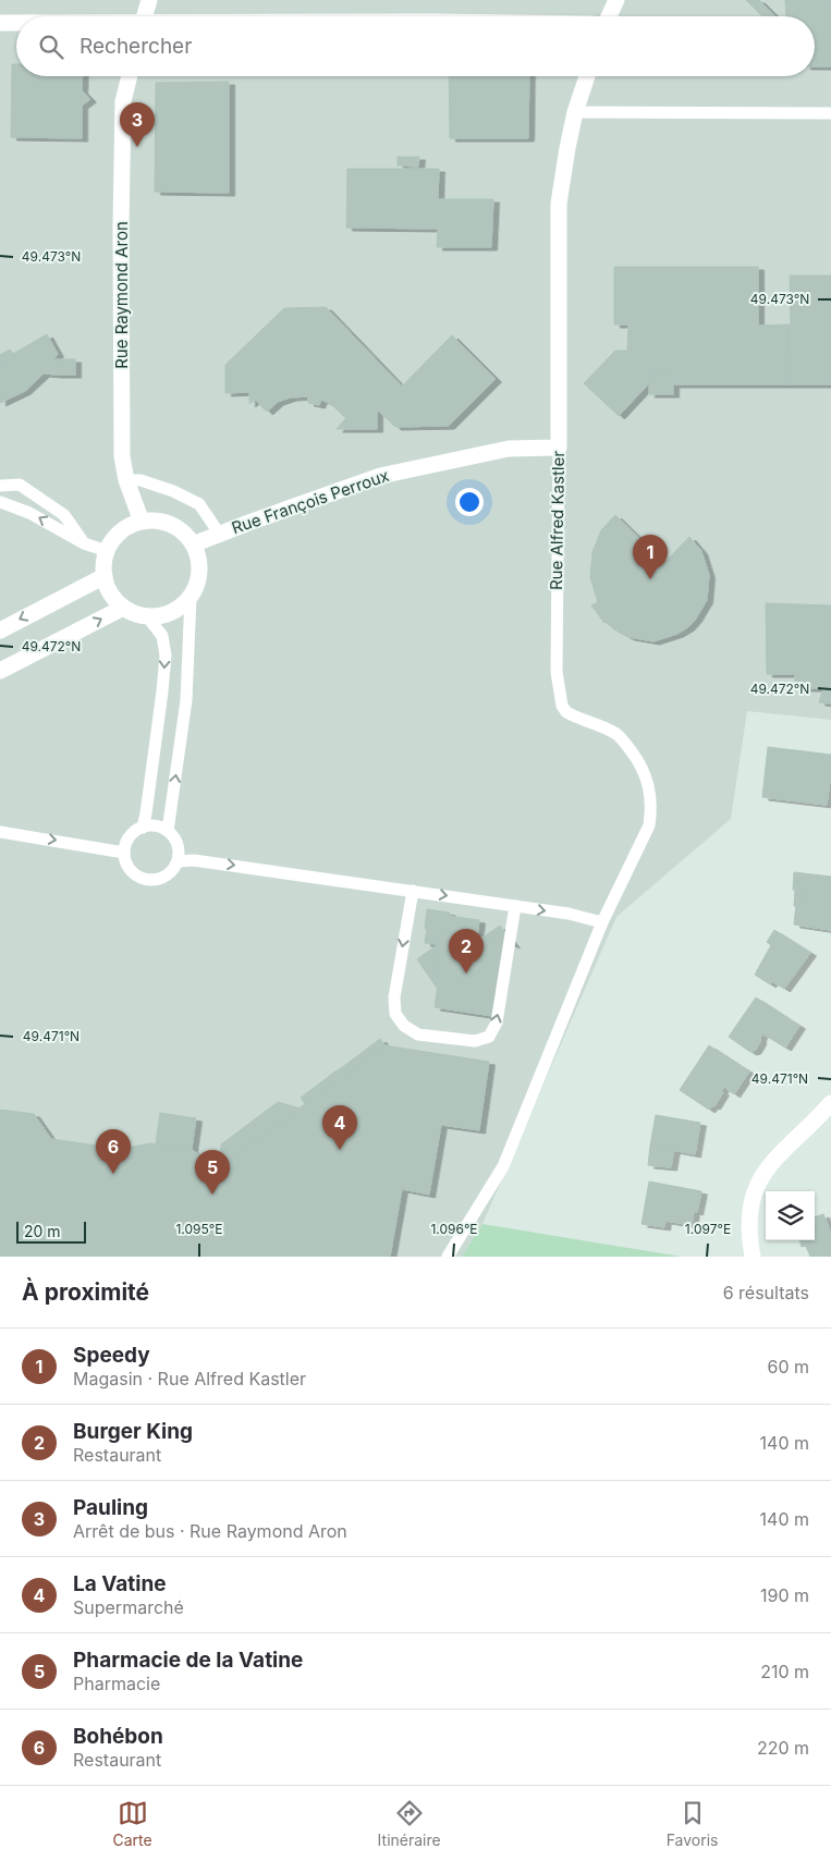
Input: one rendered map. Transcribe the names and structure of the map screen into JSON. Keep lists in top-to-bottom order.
{
  "streets": {
    "street": ["Rue Raymond Aron", "Rue François Perroux", "Rue Alfred Kastler"]
  },
  "crossings": [
    ["Rue Raymond Aron", "Rue François Perroux"],
    ["Rue François Perroux", "Rue Alfred Kastler"]
  ],
  "scale_bar": "20 m",
  "page": {
    "search": "Rechercher",
    "pins": [
      "3",
      "1",
      "2",
      "4",
      "6",
      "5"
    ],
    "scale": "20 m",
    "heading": ["À proximité", "6 résultats"],
    "list": [
      {
        "mark": "1",
        "name": "Speedy",
        "note": "Magasin · Rue Alfred Kastler",
        "value": "60 m"
      },
      {
        "mark": "2",
        "name": "Burger King",
        "note": "Restaurant",
        "value": "140 m"
      },
      {
        "mark": "3",
        "name": "Pauling",
        "note": "Arrêt de bus · Rue Raymond Aron",
        "value": "140 m"
      },
      {
        "mark": "4",
        "name": "La Vatine",
        "note": "Supermarché",
        "value": "190 m"
      },
      {
        "mark": "5",
        "name": "Pharmacie de la Vatine",
        "note": "Pharmacie",
        "value": "210 m"
      },
      {
        "mark": "6",
        "name": "Bohébon",
        "note": "Restaurant",
        "value": "220 m"
      }
    ],
    "nav": ["Carte", "Itinéraire", "Favoris"]
  },
  "coordinates": [
    "49.473°N",
    "49.472°N",
    "49.471°N",
    "1.095°E",
    "1.096°E",
    "1.097°E"
  ]
}
